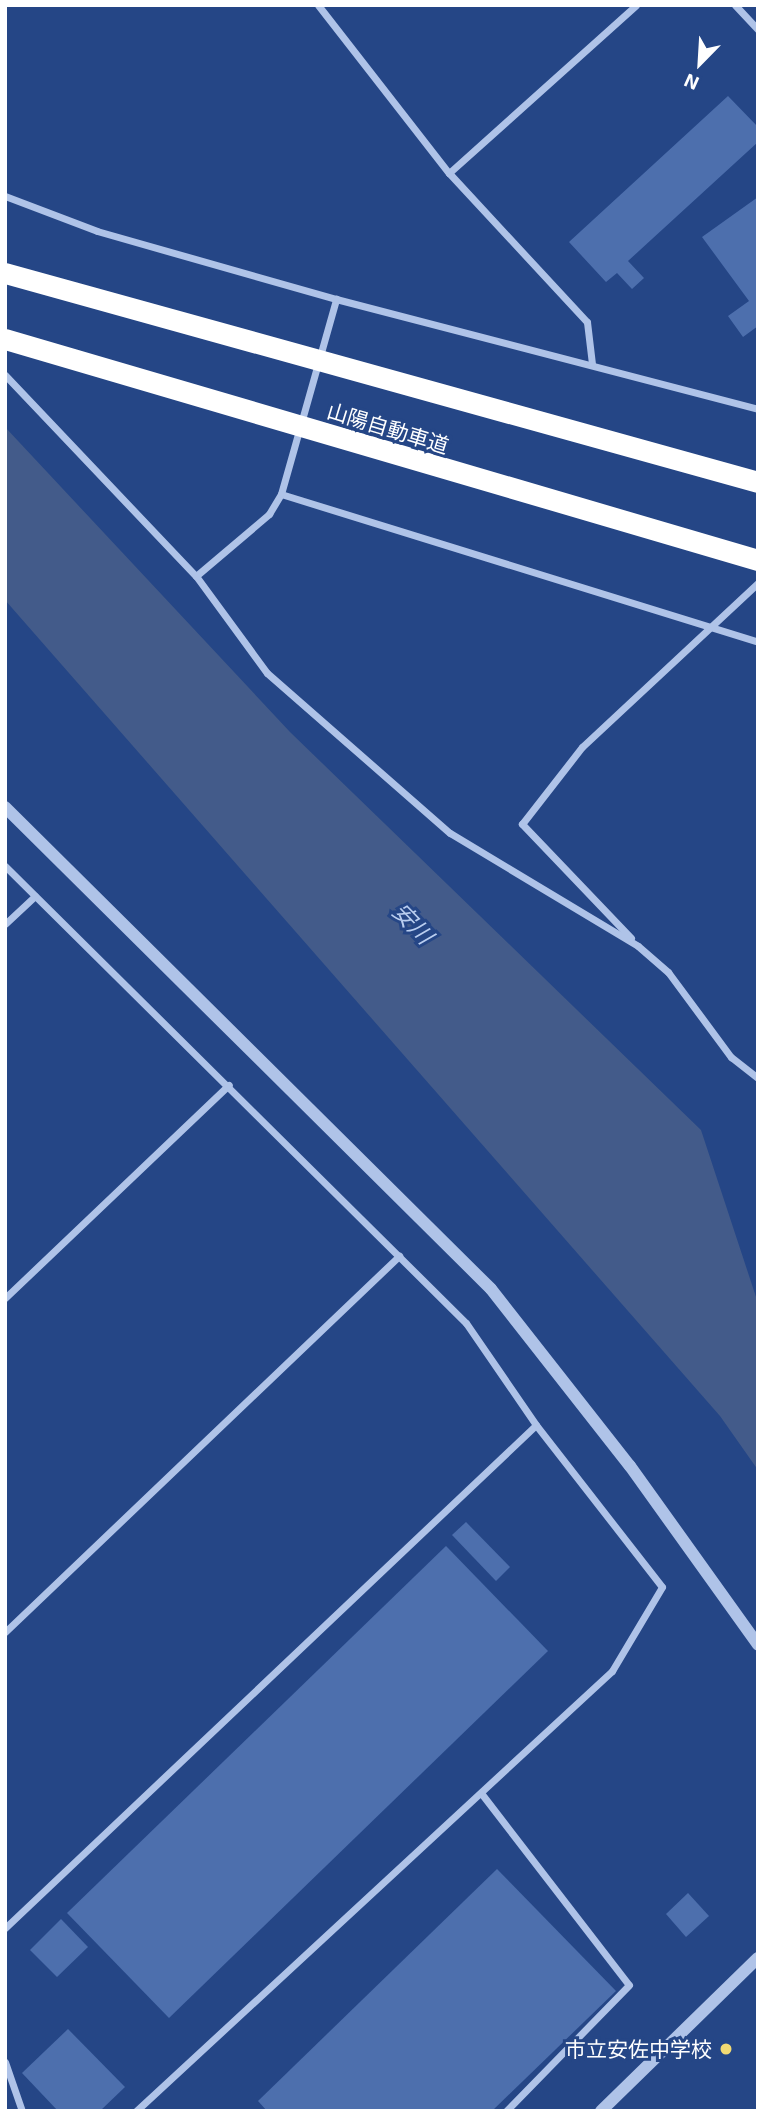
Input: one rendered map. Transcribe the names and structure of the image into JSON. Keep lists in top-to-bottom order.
{
  "streets": {
    "highway": ["山陽自動車道"]
  },
  "water": ["安川"],
  "places": ["市立安佐中学校"],
  "north": "bottom left"
}
